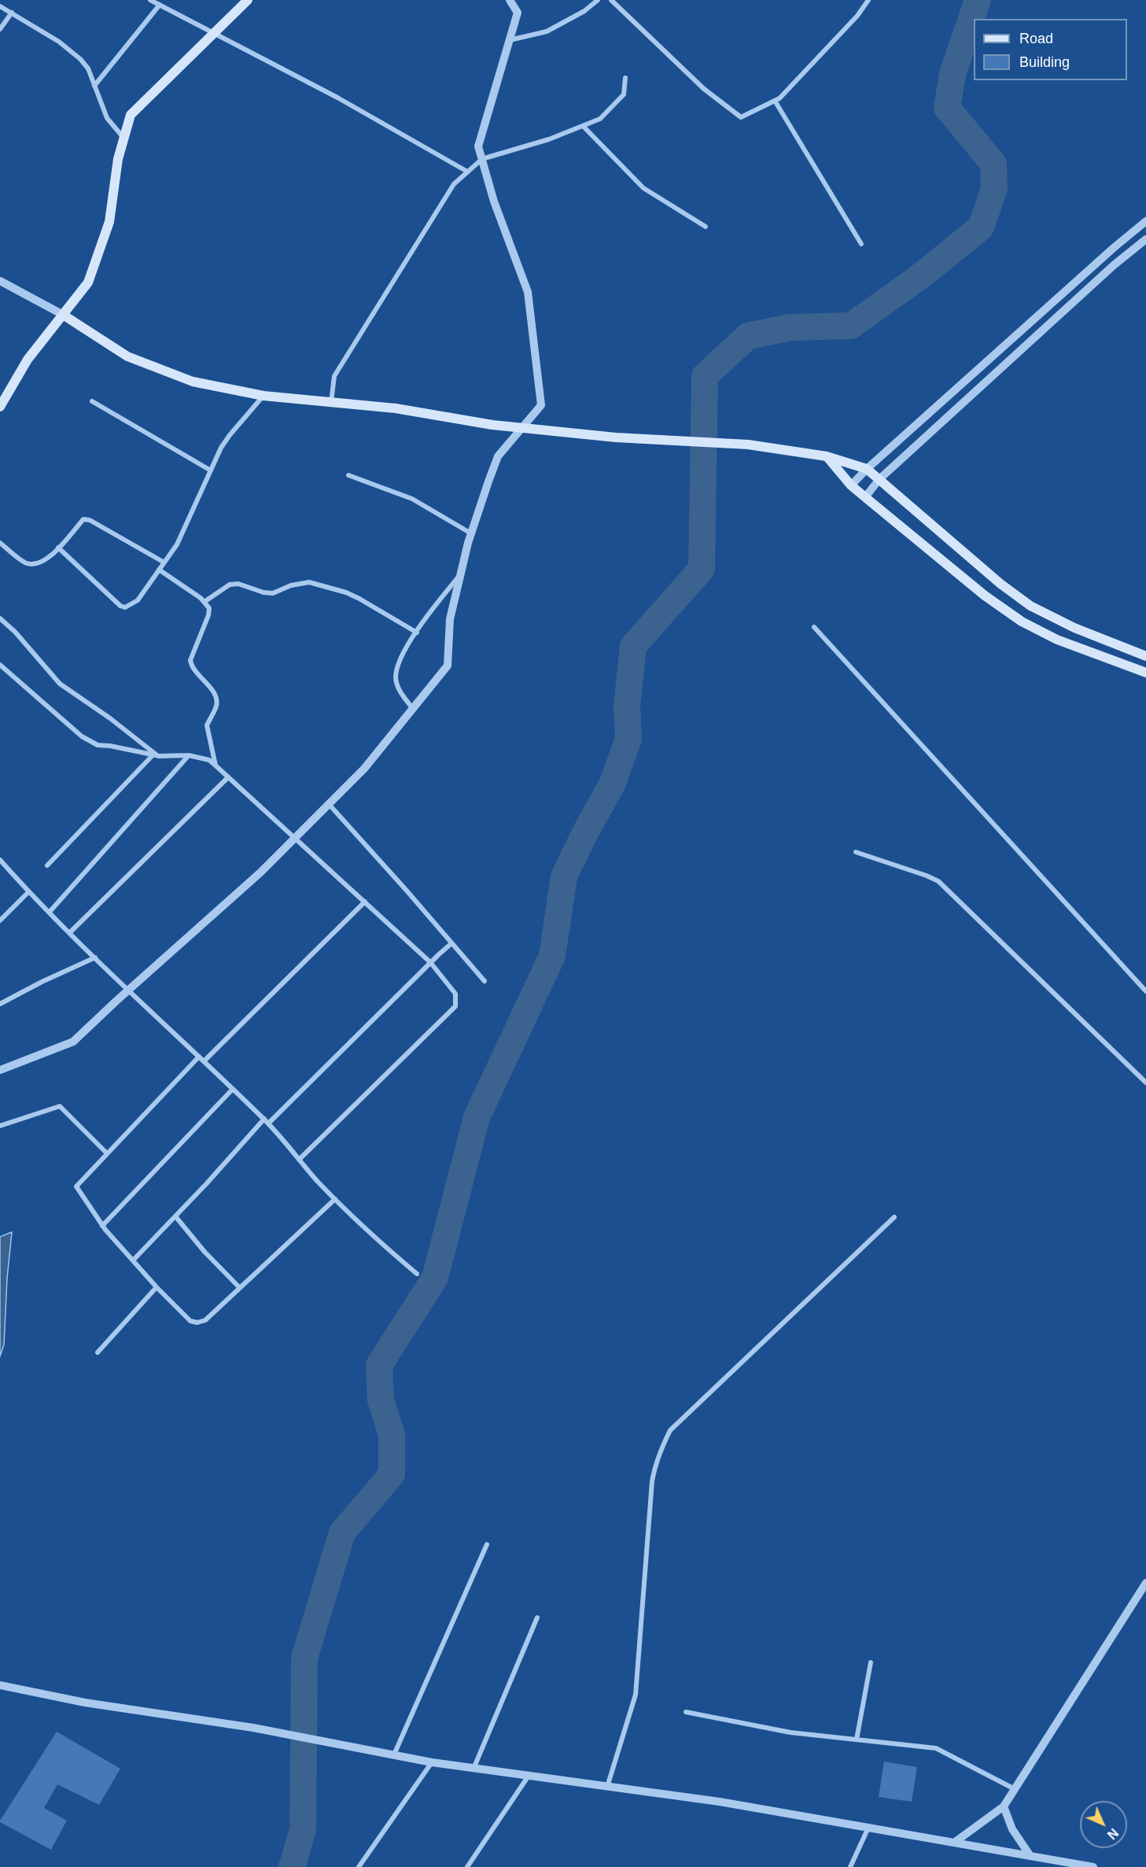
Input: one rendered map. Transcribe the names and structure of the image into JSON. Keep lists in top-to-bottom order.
{
  "legend": ["Road", "Building"],
  "north": "bottom right"
}
